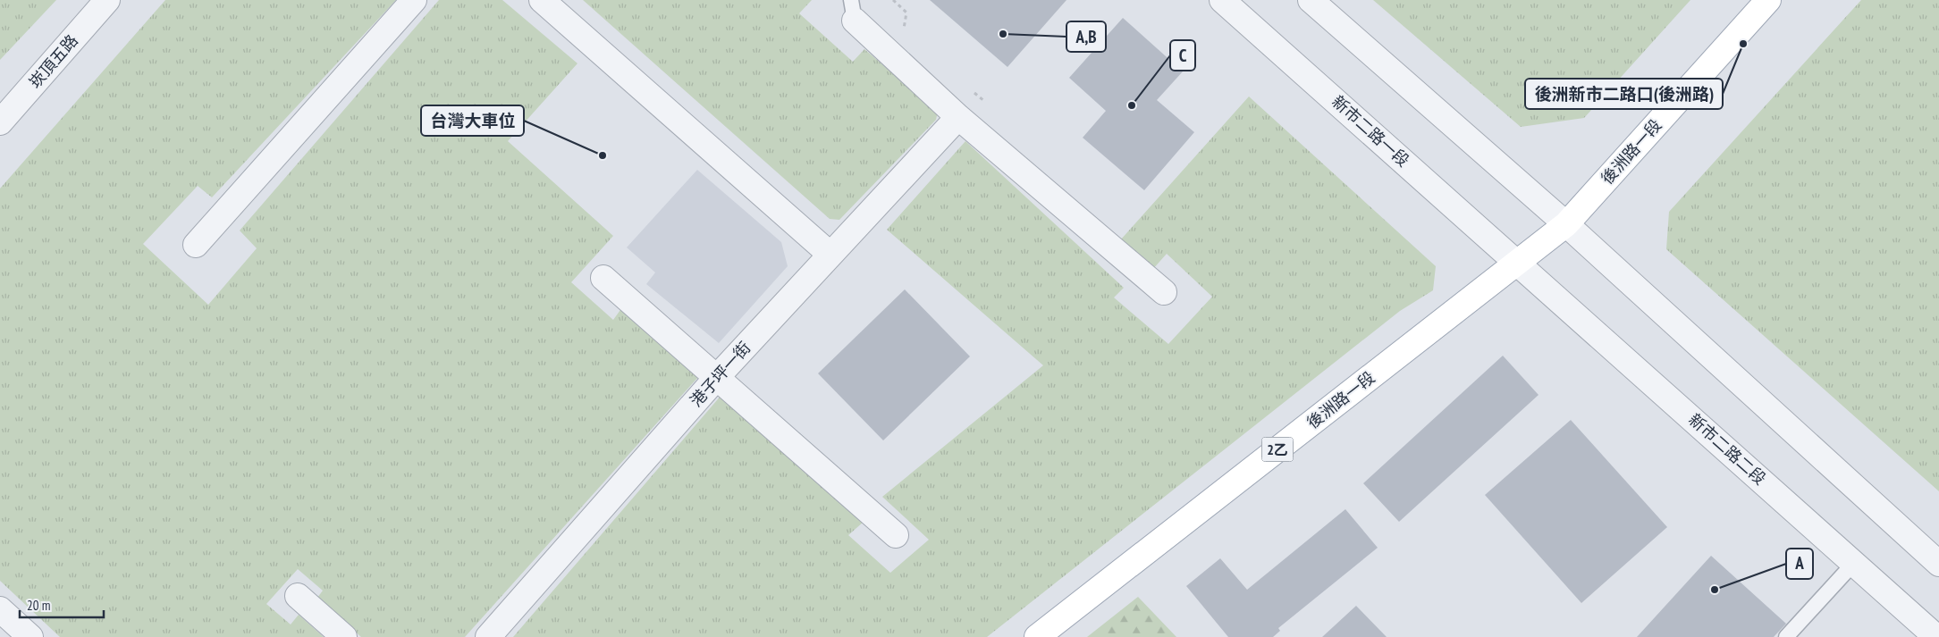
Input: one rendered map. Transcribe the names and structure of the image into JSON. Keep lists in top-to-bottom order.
{
  "streets": {
    "main road": ["後洲路一段", "2乙"],
    "street": [
      "崁頂五路",
      "新市二路一段",
      "港子坪一街",
      "新市二路二段"
    ]
  },
  "crossings": [
    ["新市二路一段", "後洲路一段"],
    ["新市二路一段", "2乙"],
    ["新市二路一段", "新市二路二段"],
    ["後洲路一段", "2乙"],
    ["後洲路一段", "新市二路二段"],
    ["2乙", "新市二路二段"]
  ],
  "places": [
    "A,B",
    "後洲新市二路口(後洲路)",
    "C",
    "台灣大車位",
    "A"
  ],
  "scale_bar": "20 m"
}
